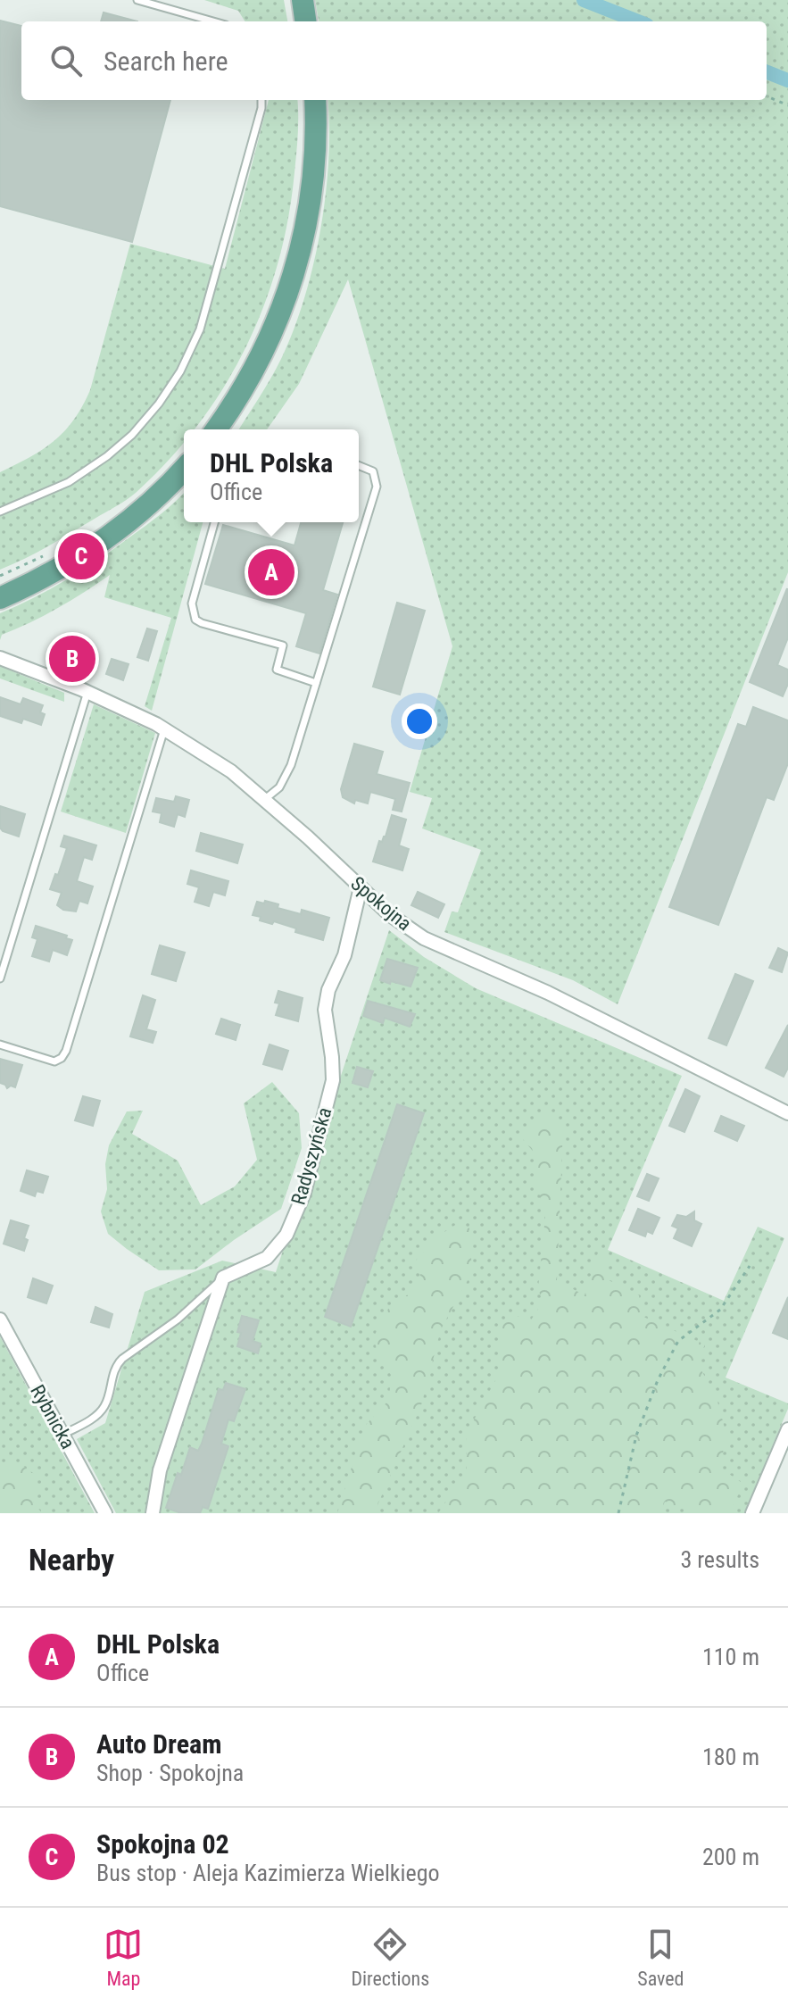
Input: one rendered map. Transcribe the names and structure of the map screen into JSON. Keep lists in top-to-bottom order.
{
  "streets": {
    "street": ["Spokojna", "Radyszyńska", "Rybnicka"]
  },
  "crossings": [
    ["Spokojna", "Radyszyńska"]
  ],
  "page": {
    "search": "Search here",
    "popup": ["DHL Polska", "Office"],
    "pins": ["C", "A", "B"],
    "heading": ["Nearby", "3 results"],
    "list": [
      {
        "mark": "A",
        "name": "DHL Polska",
        "note": "Office",
        "value": "110 m"
      },
      {
        "mark": "B",
        "name": "Auto Dream",
        "note": "Shop · Spokojna",
        "value": "180 m"
      },
      {
        "mark": "C",
        "name": "Spokojna 02",
        "note": "Bus stop · Aleja Kazimierza Wielkiego",
        "value": "200 m"
      }
    ],
    "nav": ["Map", "Directions", "Saved"]
  }
}
